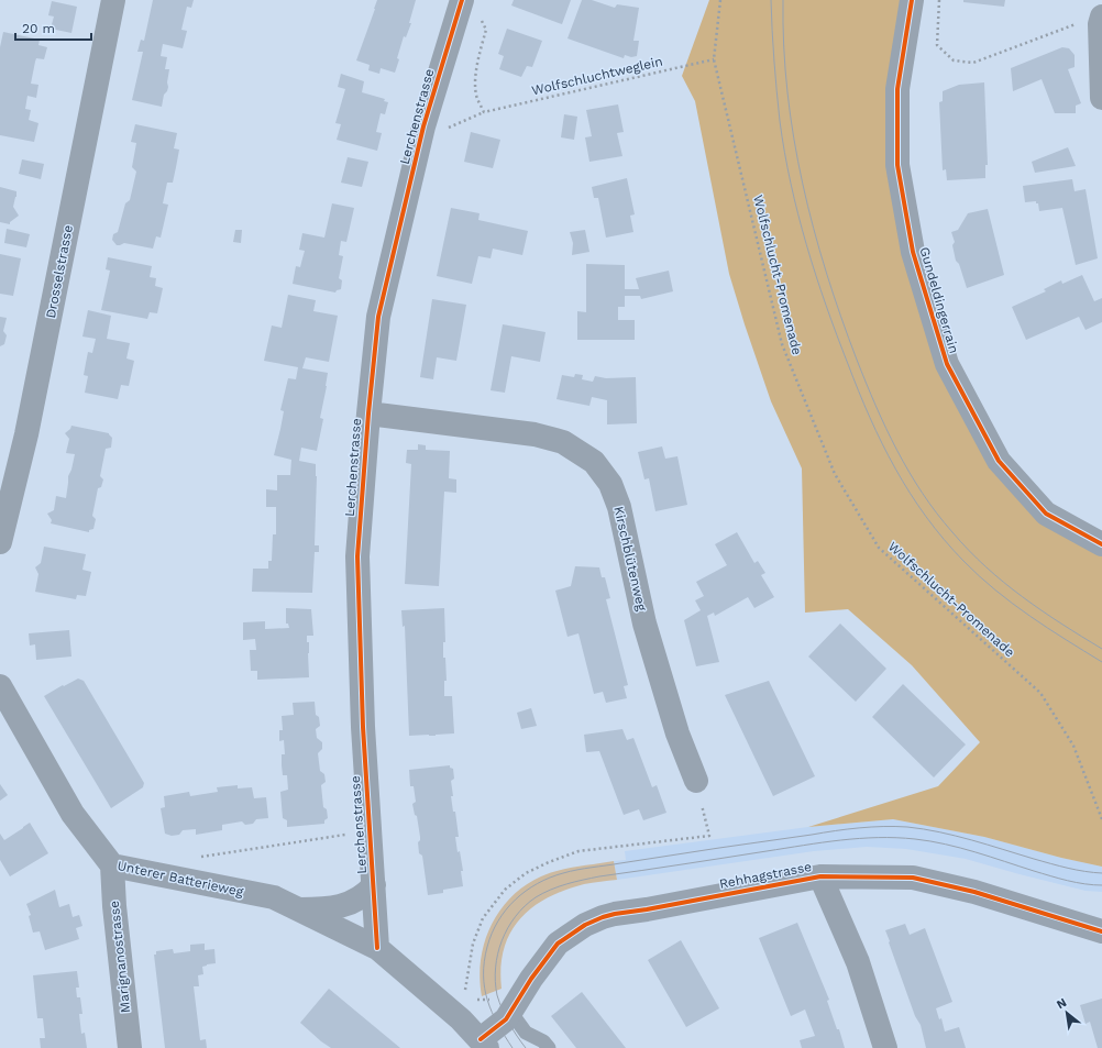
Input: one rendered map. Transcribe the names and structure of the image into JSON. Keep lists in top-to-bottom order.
{
  "streets": {
    "street": [
      "Lerchenstrasse",
      "Drosselstrasse",
      "Gundeldingerrain",
      "Kirschblütenweg",
      "Rehhagstrasse",
      "Unterer Batterieweg",
      "Marignanostrasse"
    ],
    "path": ["Wolfschluchtweglein", "Wolfschlucht-Promenade"]
  },
  "crossings": [
    ["Wolfschluchtweglein", "Wolfschlucht-Promenade"],
    ["Lerchenstrasse", "Kirschblütenweg"],
    ["Lerchenstrasse", "Unterer Batterieweg"],
    ["Rehhagstrasse", "Unterer Batterieweg"],
    ["Unterer Batterieweg", "Marignanostrasse"]
  ],
  "scale_bar": "20 m",
  "north": "top left"
}
